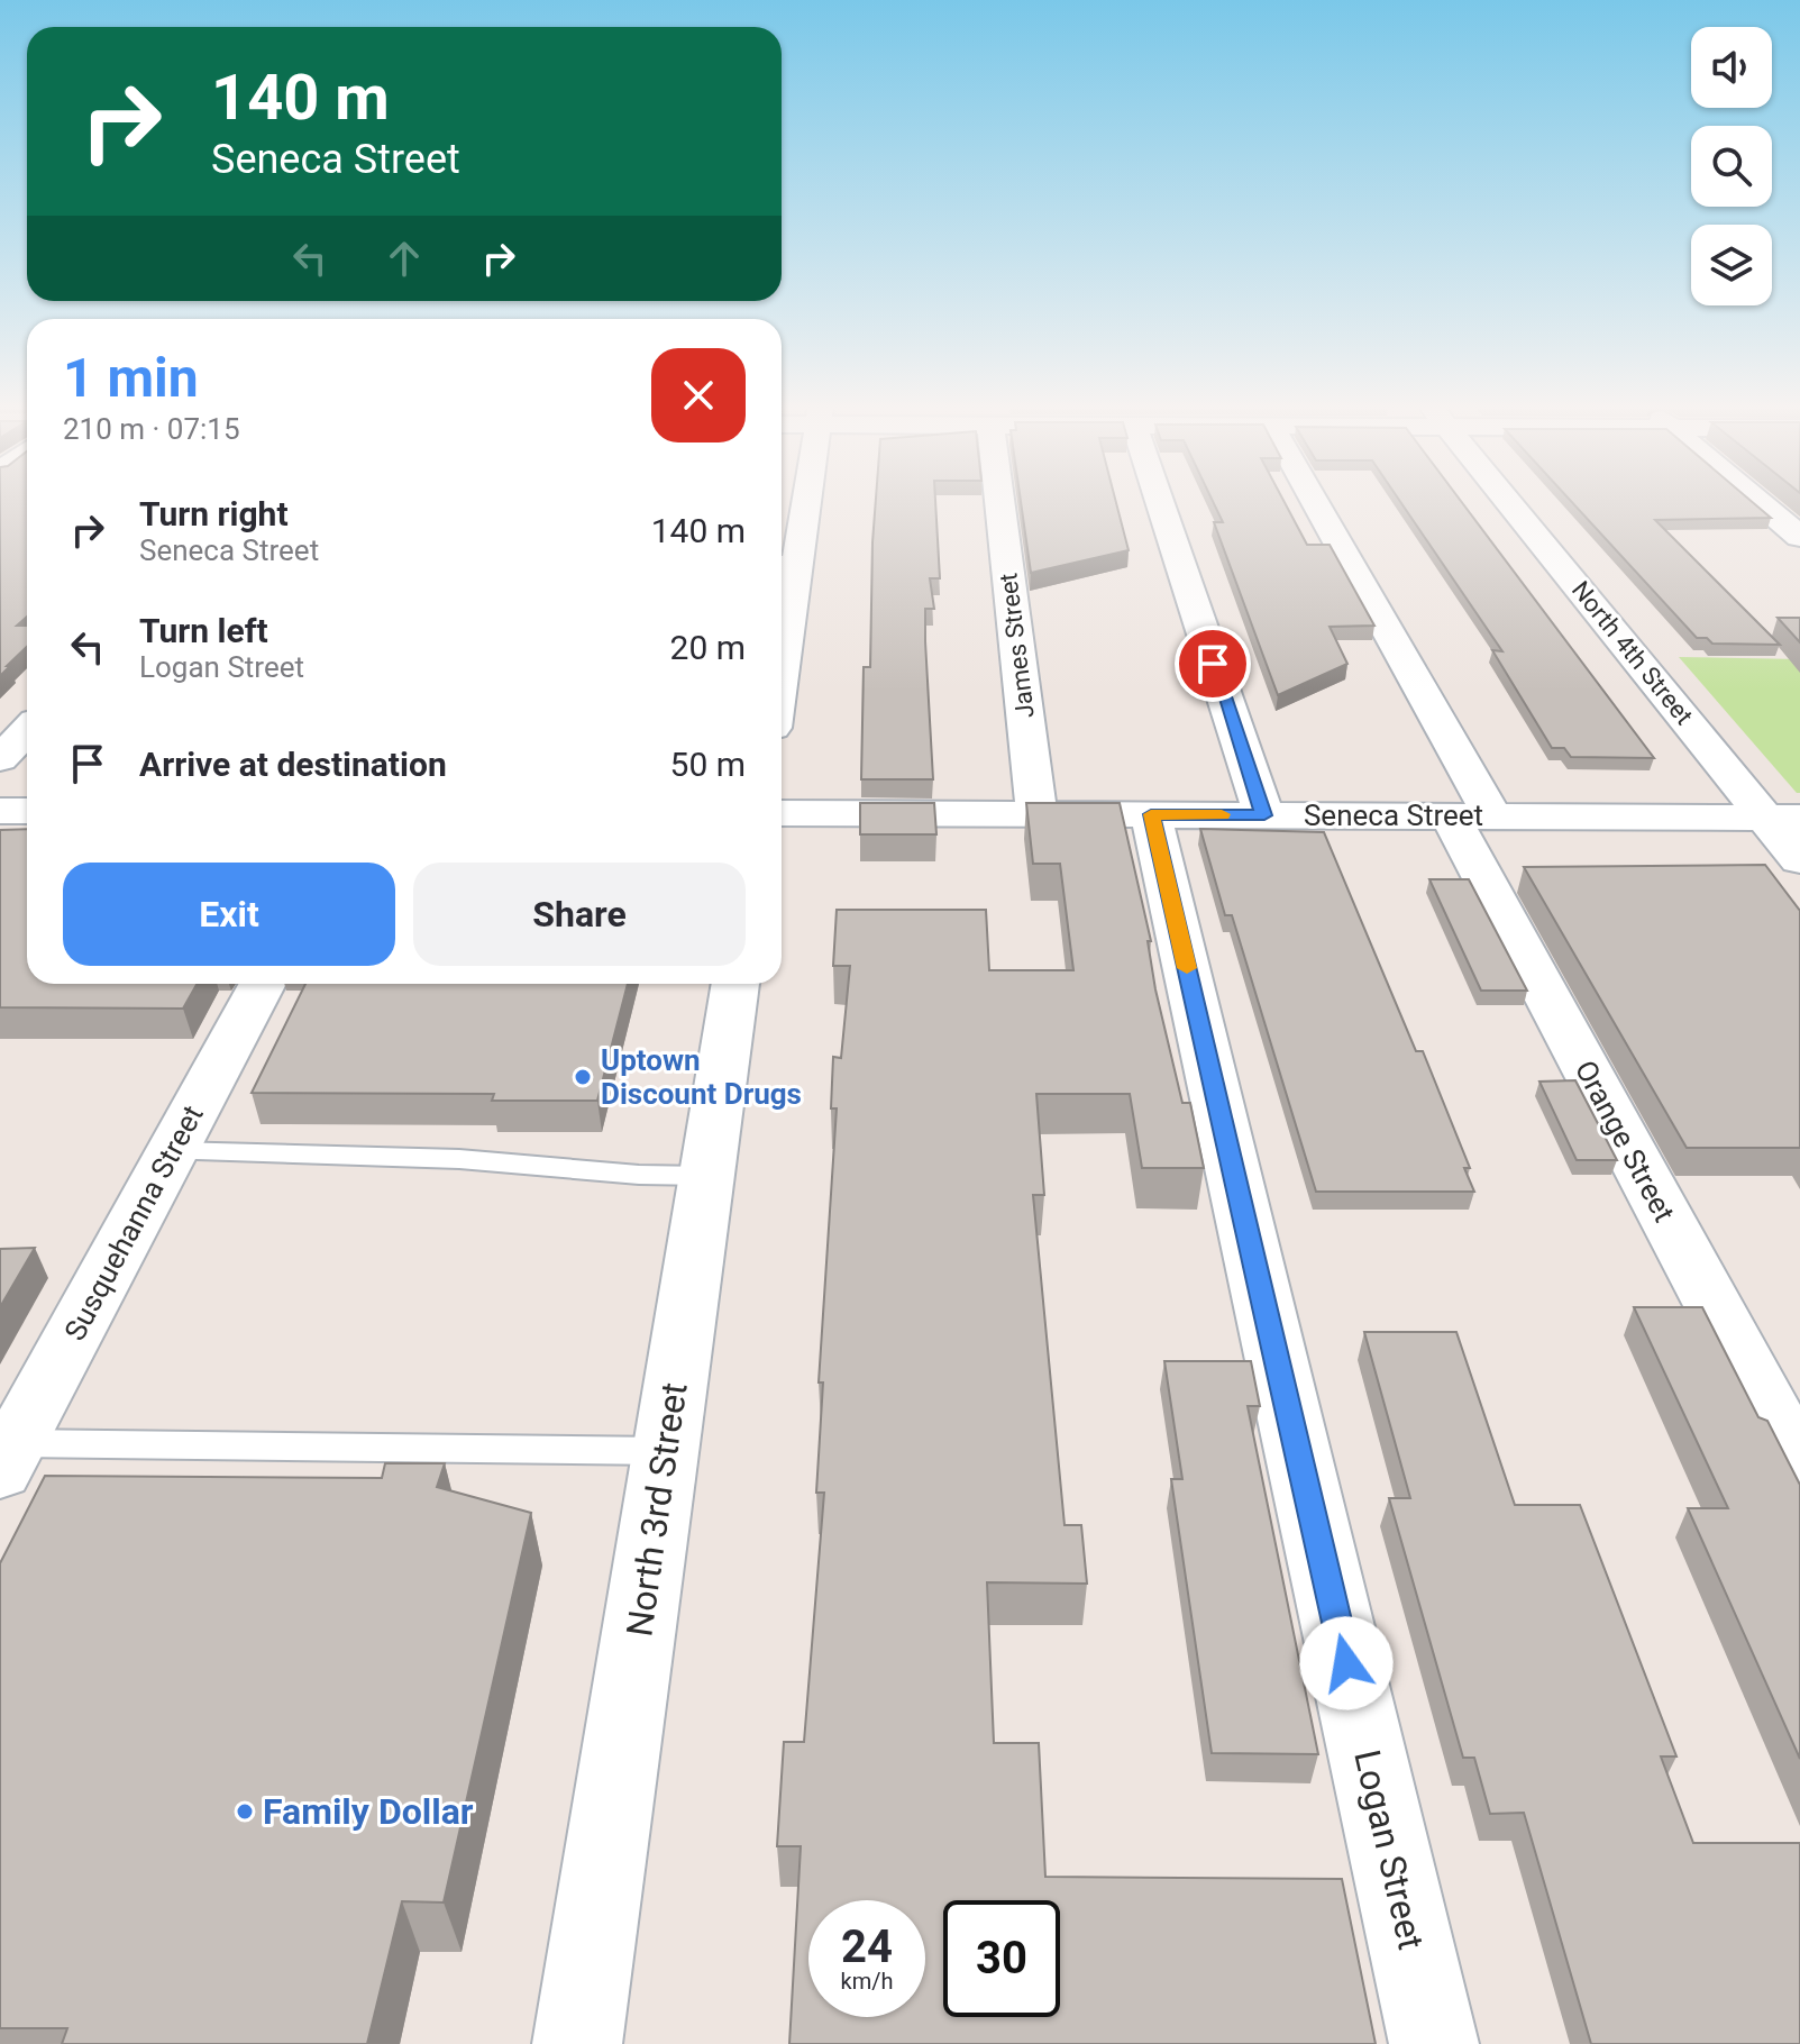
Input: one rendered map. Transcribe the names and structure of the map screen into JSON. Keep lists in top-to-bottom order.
{
  "streets": {
    "street": [
      "James Street",
      "North 4th Street",
      "Seneca Street",
      "Orange Street",
      "Susquehanna Street",
      "North 3rd Street",
      "Logan Street"
    ]
  },
  "crossings": [
    ["James Street", "Seneca Street"],
    ["North 4th Street", "Seneca Street"],
    ["Seneca Street", "Orange Street"],
    ["Seneca Street", "Logan Street"]
  ],
  "places": ["Uptown Discount Drugs", "Family Dollar"],
  "page": {
    "turn": ["140 m", "Seneca Street"],
    "heading": ["1 min", "210 m · 07:15"],
    "list": [
      {
        "name": "Turn right",
        "note": "Seneca Street",
        "value": "140 m"
      },
      {
        "name": "Turn left",
        "note": "Logan Street",
        "value": "20 m"
      },
      {
        "name": "Arrive at destination",
        "value": "50 m"
      }
    ],
    "buttons": ["Exit", "Share"],
    "speed": "24 km/h",
    "limit": "30"
  }
}
